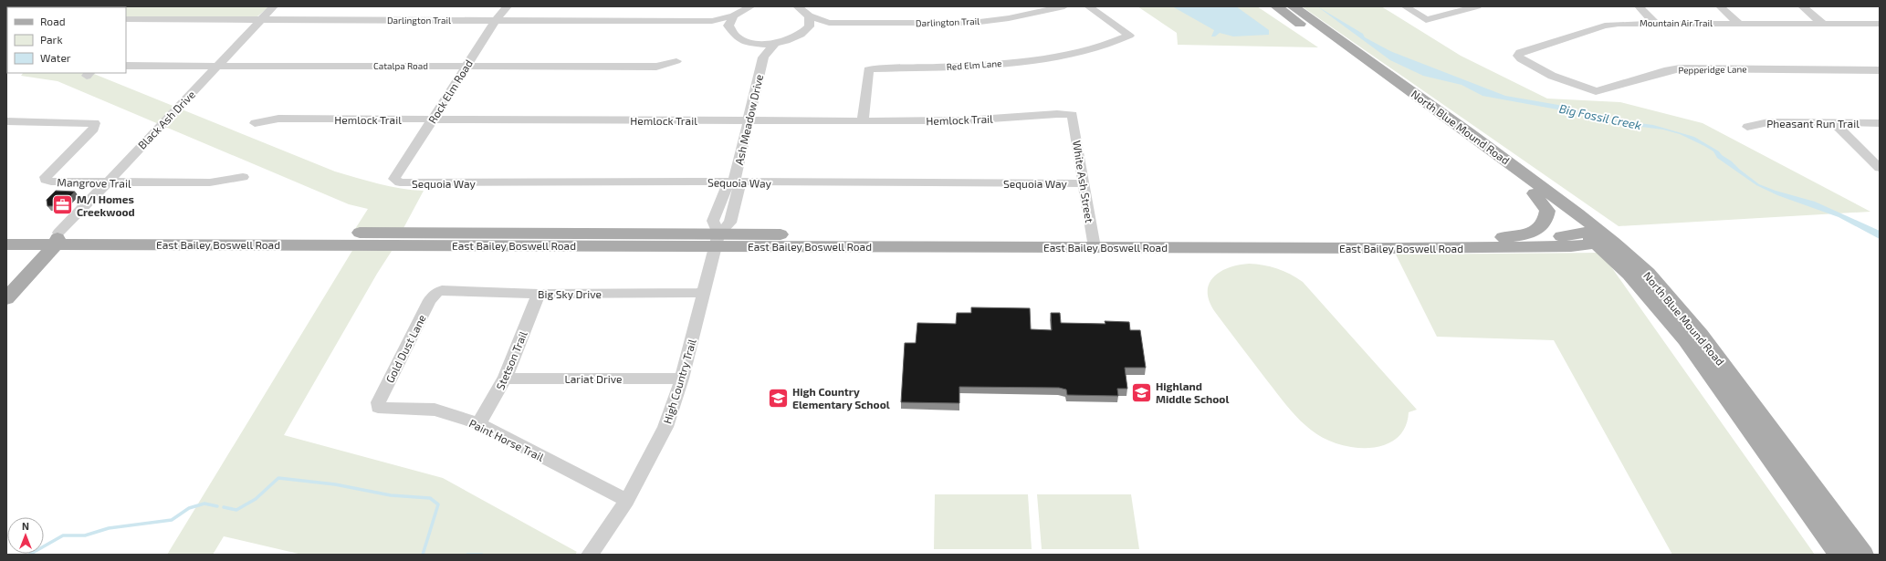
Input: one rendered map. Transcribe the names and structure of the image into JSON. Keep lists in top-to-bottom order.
{
  "streets": {
    "main road": ["North Blue Mound Road", "East Bailey Boswell Road"],
    "street": [
      "Darlington Trail",
      "Mountain Air Trail",
      "Red Elm Lane",
      "Catalpa Road",
      "Pepperidge Lane",
      "Rock Elm Road",
      "Black Ash Drive",
      "Hemlock Trail",
      "Ash Meadow Drive",
      "Pheasant Run Trail",
      "White Ash Street",
      "Mangrove Trail",
      "Sequoia Way",
      "Big Sky Drive",
      "Gold Dust Lane",
      "Stetson Trail",
      "Lariat Drive",
      "High Country Trail",
      "Paint Horse Trail"
    ]
  },
  "crossings": [
    ["Darlington Trail", "Rock Elm Road"],
    ["Darlington Trail", "Black Ash Drive"],
    ["Darlington Trail", "Ash Meadow Drive"],
    ["Mountain Air Trail", "Pepperidge Lane"],
    ["Red Elm Lane", "Hemlock Trail"],
    ["Catalpa Road", "Rock Elm Road"],
    ["Catalpa Road", "Black Ash Drive"],
    ["Rock Elm Road", "Hemlock Trail"],
    ["Rock Elm Road", "Sequoia Way"],
    ["Black Ash Drive", "Mangrove Trail"],
    ["Black Ash Drive", "East Bailey Boswell Road"],
    ["Hemlock Trail", "Ash Meadow Drive"],
    ["Hemlock Trail", "White Ash Street"],
    ["Ash Meadow Drive", "Sequoia Way"],
    ["Ash Meadow Drive", "East Bailey Boswell Road"],
    ["Ash Meadow Drive", "High Country Trail"],
    ["North Blue Mound Road", "East Bailey Boswell Road"],
    ["White Ash Street", "Sequoia Way"],
    ["White Ash Street", "East Bailey Boswell Road"],
    ["East Bailey Boswell Road", "High Country Trail"],
    ["Big Sky Drive", "Gold Dust Lane"],
    ["Big Sky Drive", "Stetson Trail"],
    ["Big Sky Drive", "High Country Trail"],
    ["Gold Dust Lane", "Paint Horse Trail"],
    ["Stetson Trail", "Lariat Drive"],
    ["Stetson Trail", "Paint Horse Trail"],
    ["Lariat Drive", "High Country Trail"],
    ["High Country Trail", "Paint Horse Trail"]
  ],
  "water": ["Big Fossil Creek"],
  "places": {
    "office": ["M/I Homes Creekwood"],
    "school or university": ["Highland Middle School", "High Country Elementary School"]
  },
  "legend": ["Road", "Park", "Water"],
  "north": "top"
}
